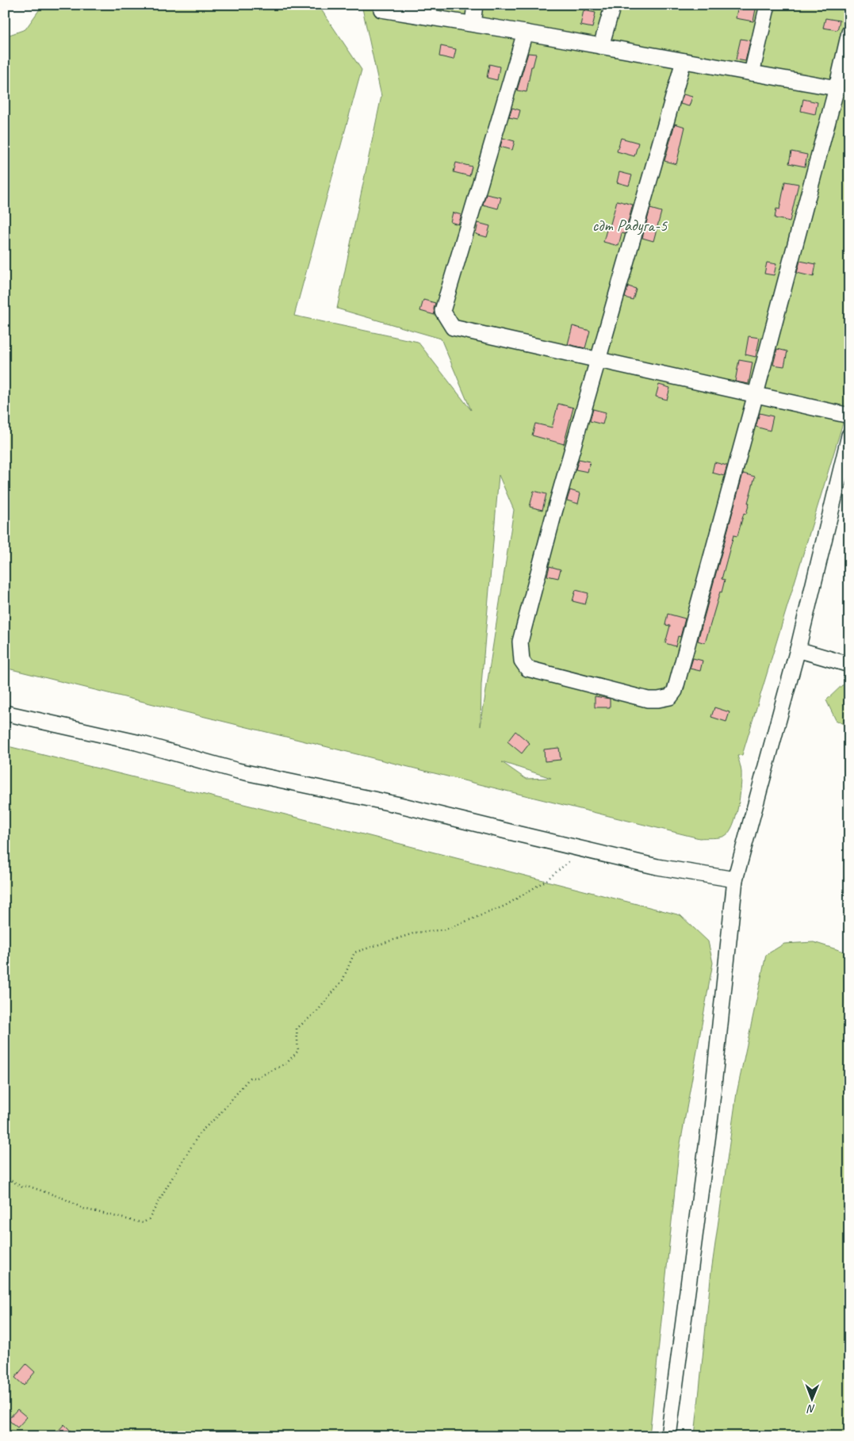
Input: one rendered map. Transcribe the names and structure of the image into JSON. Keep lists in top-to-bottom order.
{
  "parks": ["сдт Радуга-5"],
  "north": "bottom"
}
